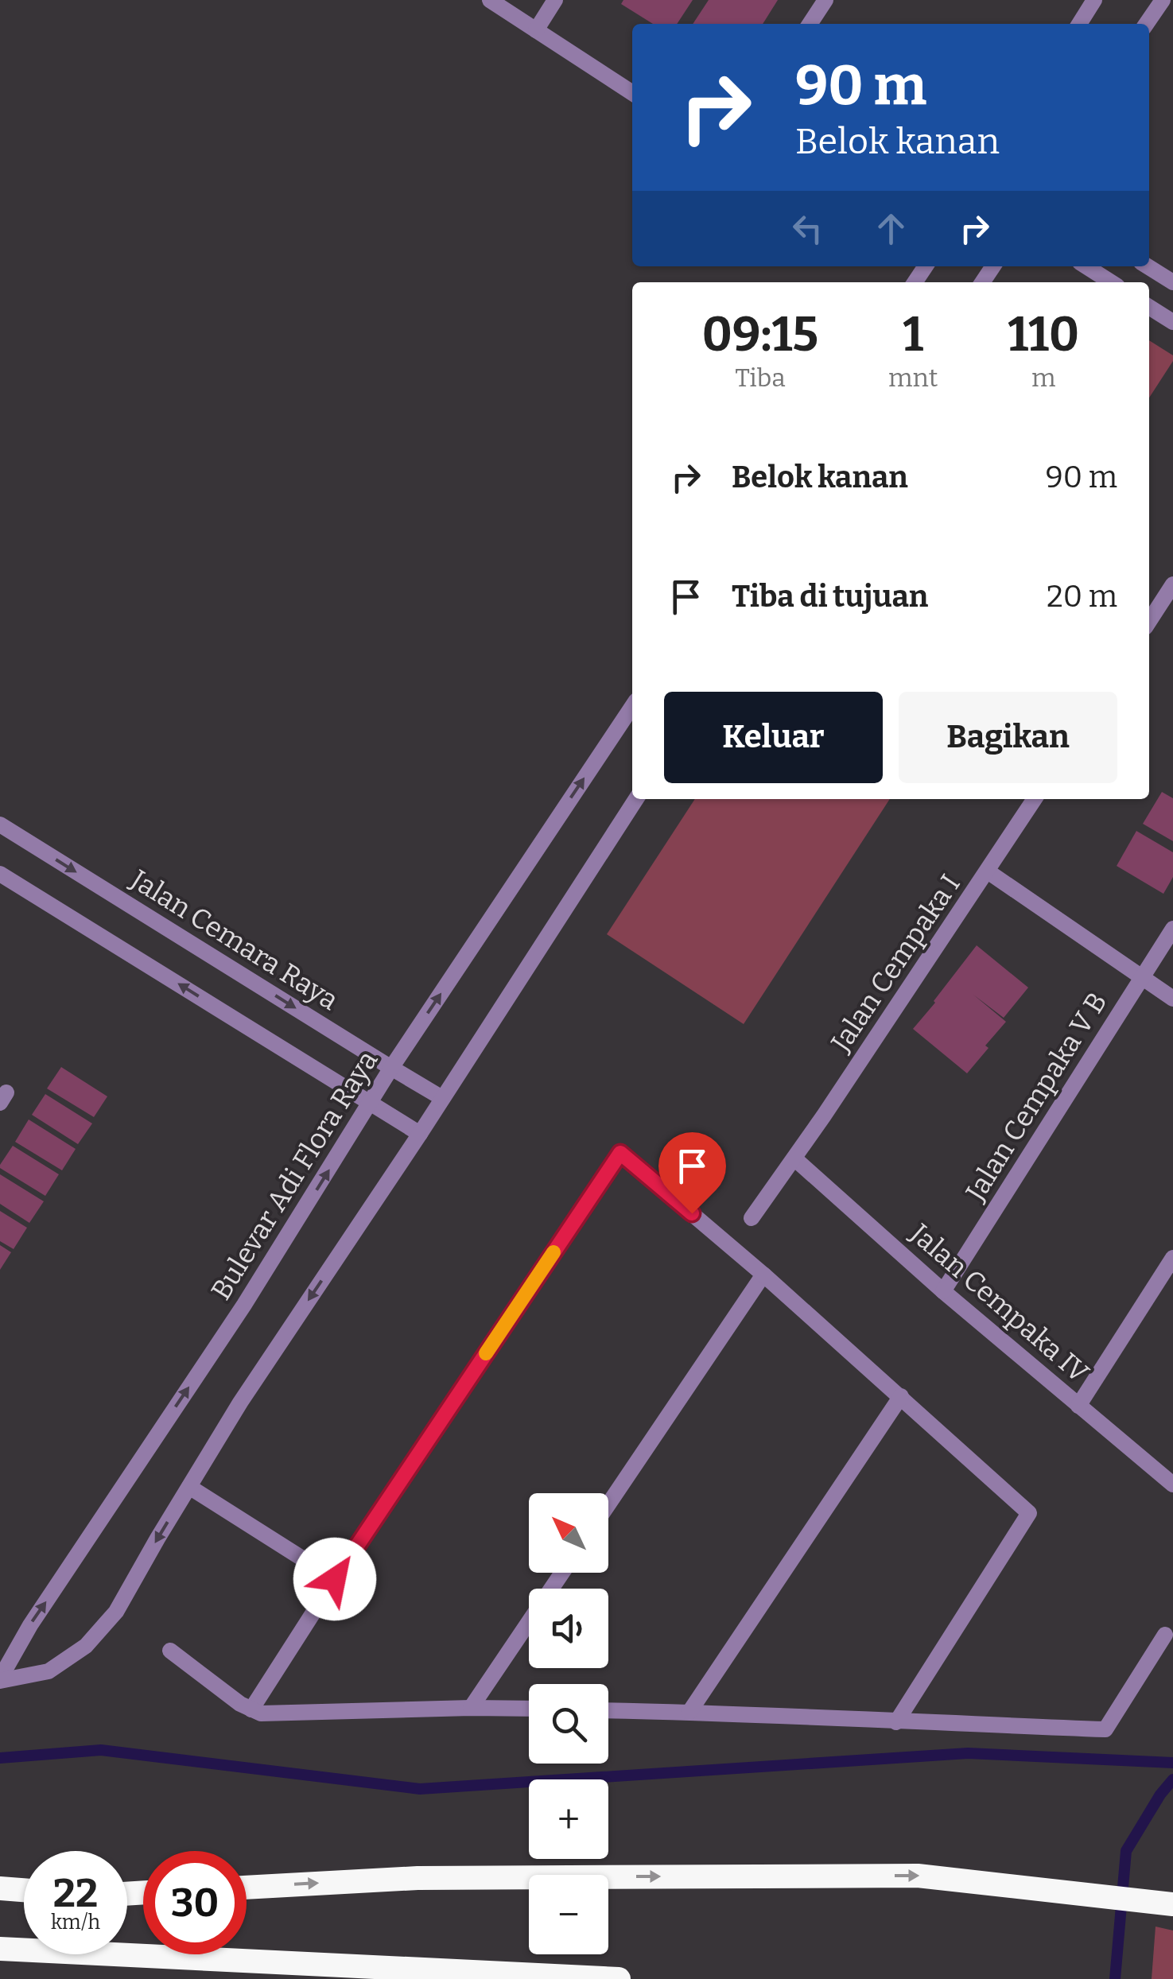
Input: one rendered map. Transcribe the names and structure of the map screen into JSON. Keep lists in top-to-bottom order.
{
  "streets": {
    "street": [
      "Jalan Cemara Raya",
      "Jalan Cempaka I",
      "Jalan Cempaka V B",
      "Bulevar Adi Flora Raya",
      "Jalan Cempaka IV"
    ]
  },
  "crossings": [
    ["Jalan Cemara Raya", "Bulevar Adi Flora Raya"],
    ["Jalan Cempaka I", "Jalan Cempaka IV"],
    ["Jalan Cempaka V B", "Jalan Cempaka IV"]
  ],
  "north": "top left",
  "page": {
    "turn": ["90 m", "Belok kanan"],
    "eta": [
      "09:15",
      "Tiba",
      "1",
      "mnt",
      "110",
      "m"
    ],
    "list": [
      {
        "name": "Belok kanan",
        "value": "90 m"
      },
      {
        "name": "Tiba di tujuan",
        "value": "20 m"
      }
    ],
    "buttons": ["Keluar", "Bagikan"],
    "map_buttons": ["+", "−"],
    "speed": "22 km/h",
    "limit": "30"
  }
}
